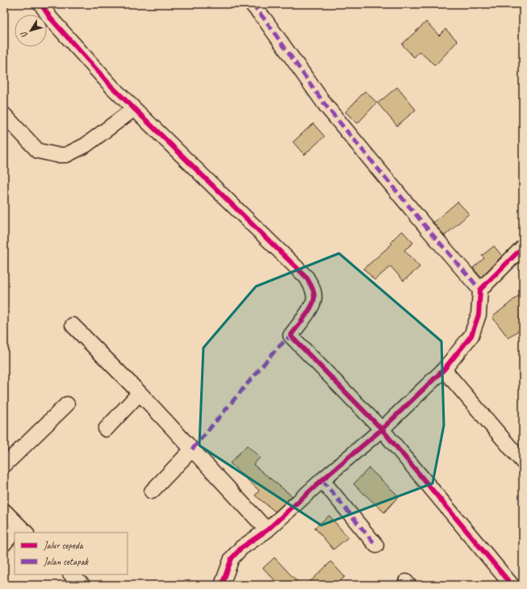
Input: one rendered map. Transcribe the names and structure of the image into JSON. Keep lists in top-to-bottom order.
{
  "legend": ["Jalur sepeda", "Jalan setapak"],
  "north": "bottom left"
}
